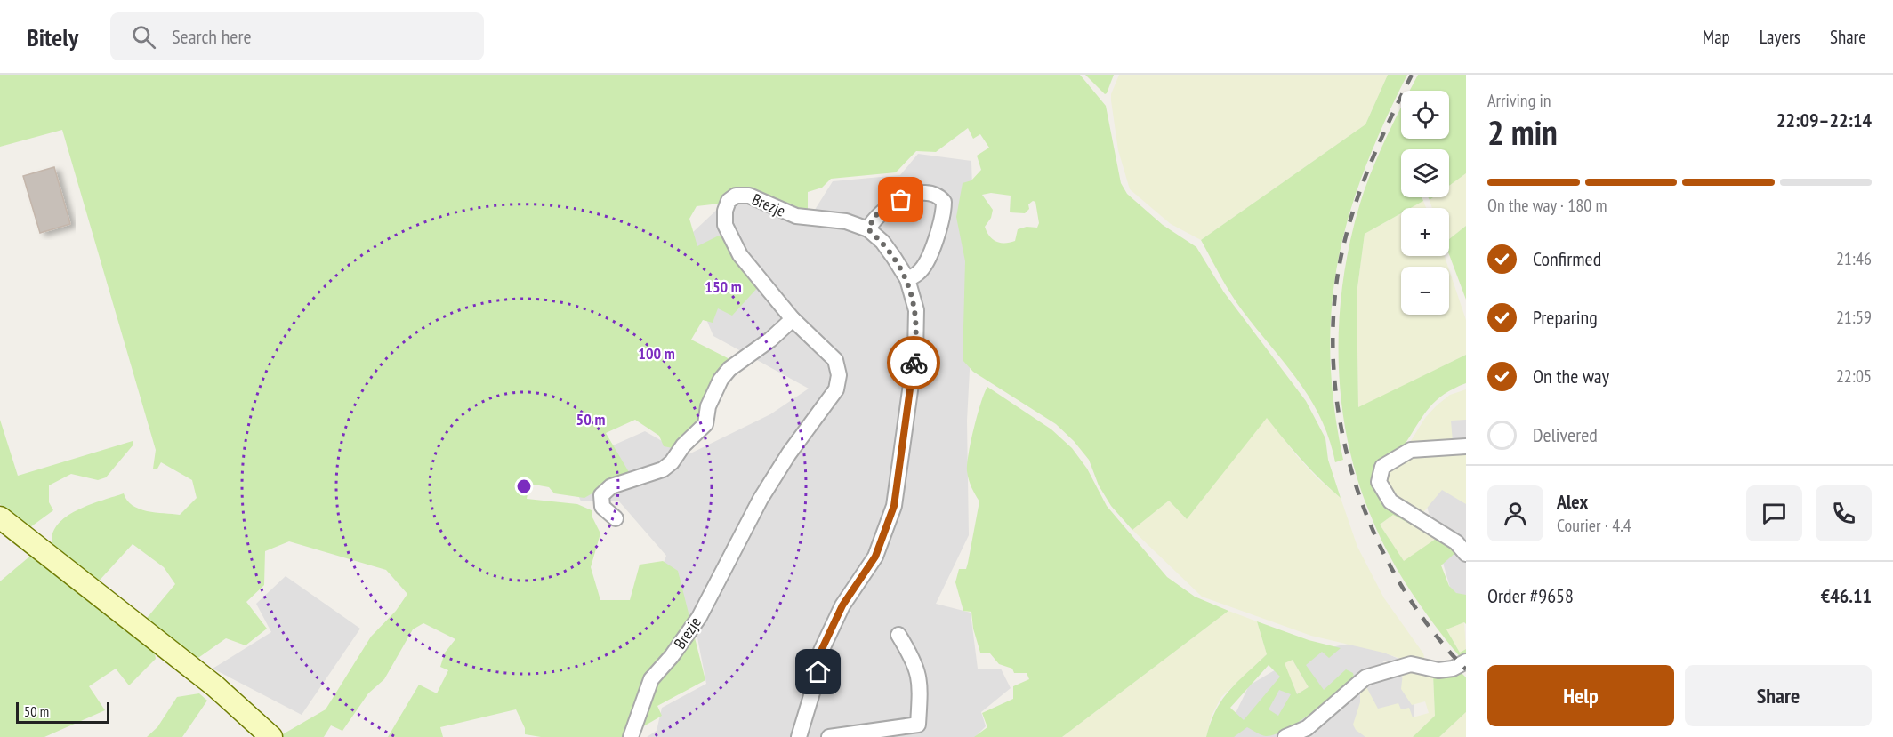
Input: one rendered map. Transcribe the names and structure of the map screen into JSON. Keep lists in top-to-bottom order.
{
  "streets": {
    "street": ["Brezje"]
  },
  "scale_bar": "50 m",
  "page": {
    "header": "Bitely",
    "search": "Search here",
    "nav": ["Map", "Layers", "Share"],
    "heading": ["2 min", "Arriving in", "22:09–22:14"],
    "panel": [
      "Alex",
      "Courier · 4.4",
      "Order #9658",
      "€46.11"
    ],
    "map_buttons": ["+", "−"],
    "bar": "On the way · 180 m",
    "list": [
      ["Confirmed", "21:46"],
      ["Preparing", "21:59"],
      ["On the way", "22:05"],
      "Delivered"
    ],
    "buttons": ["Help", "Share"],
    "scale": "50 m"
  },
  "rings": ["150 m", "100 m", "50 m"]
}
